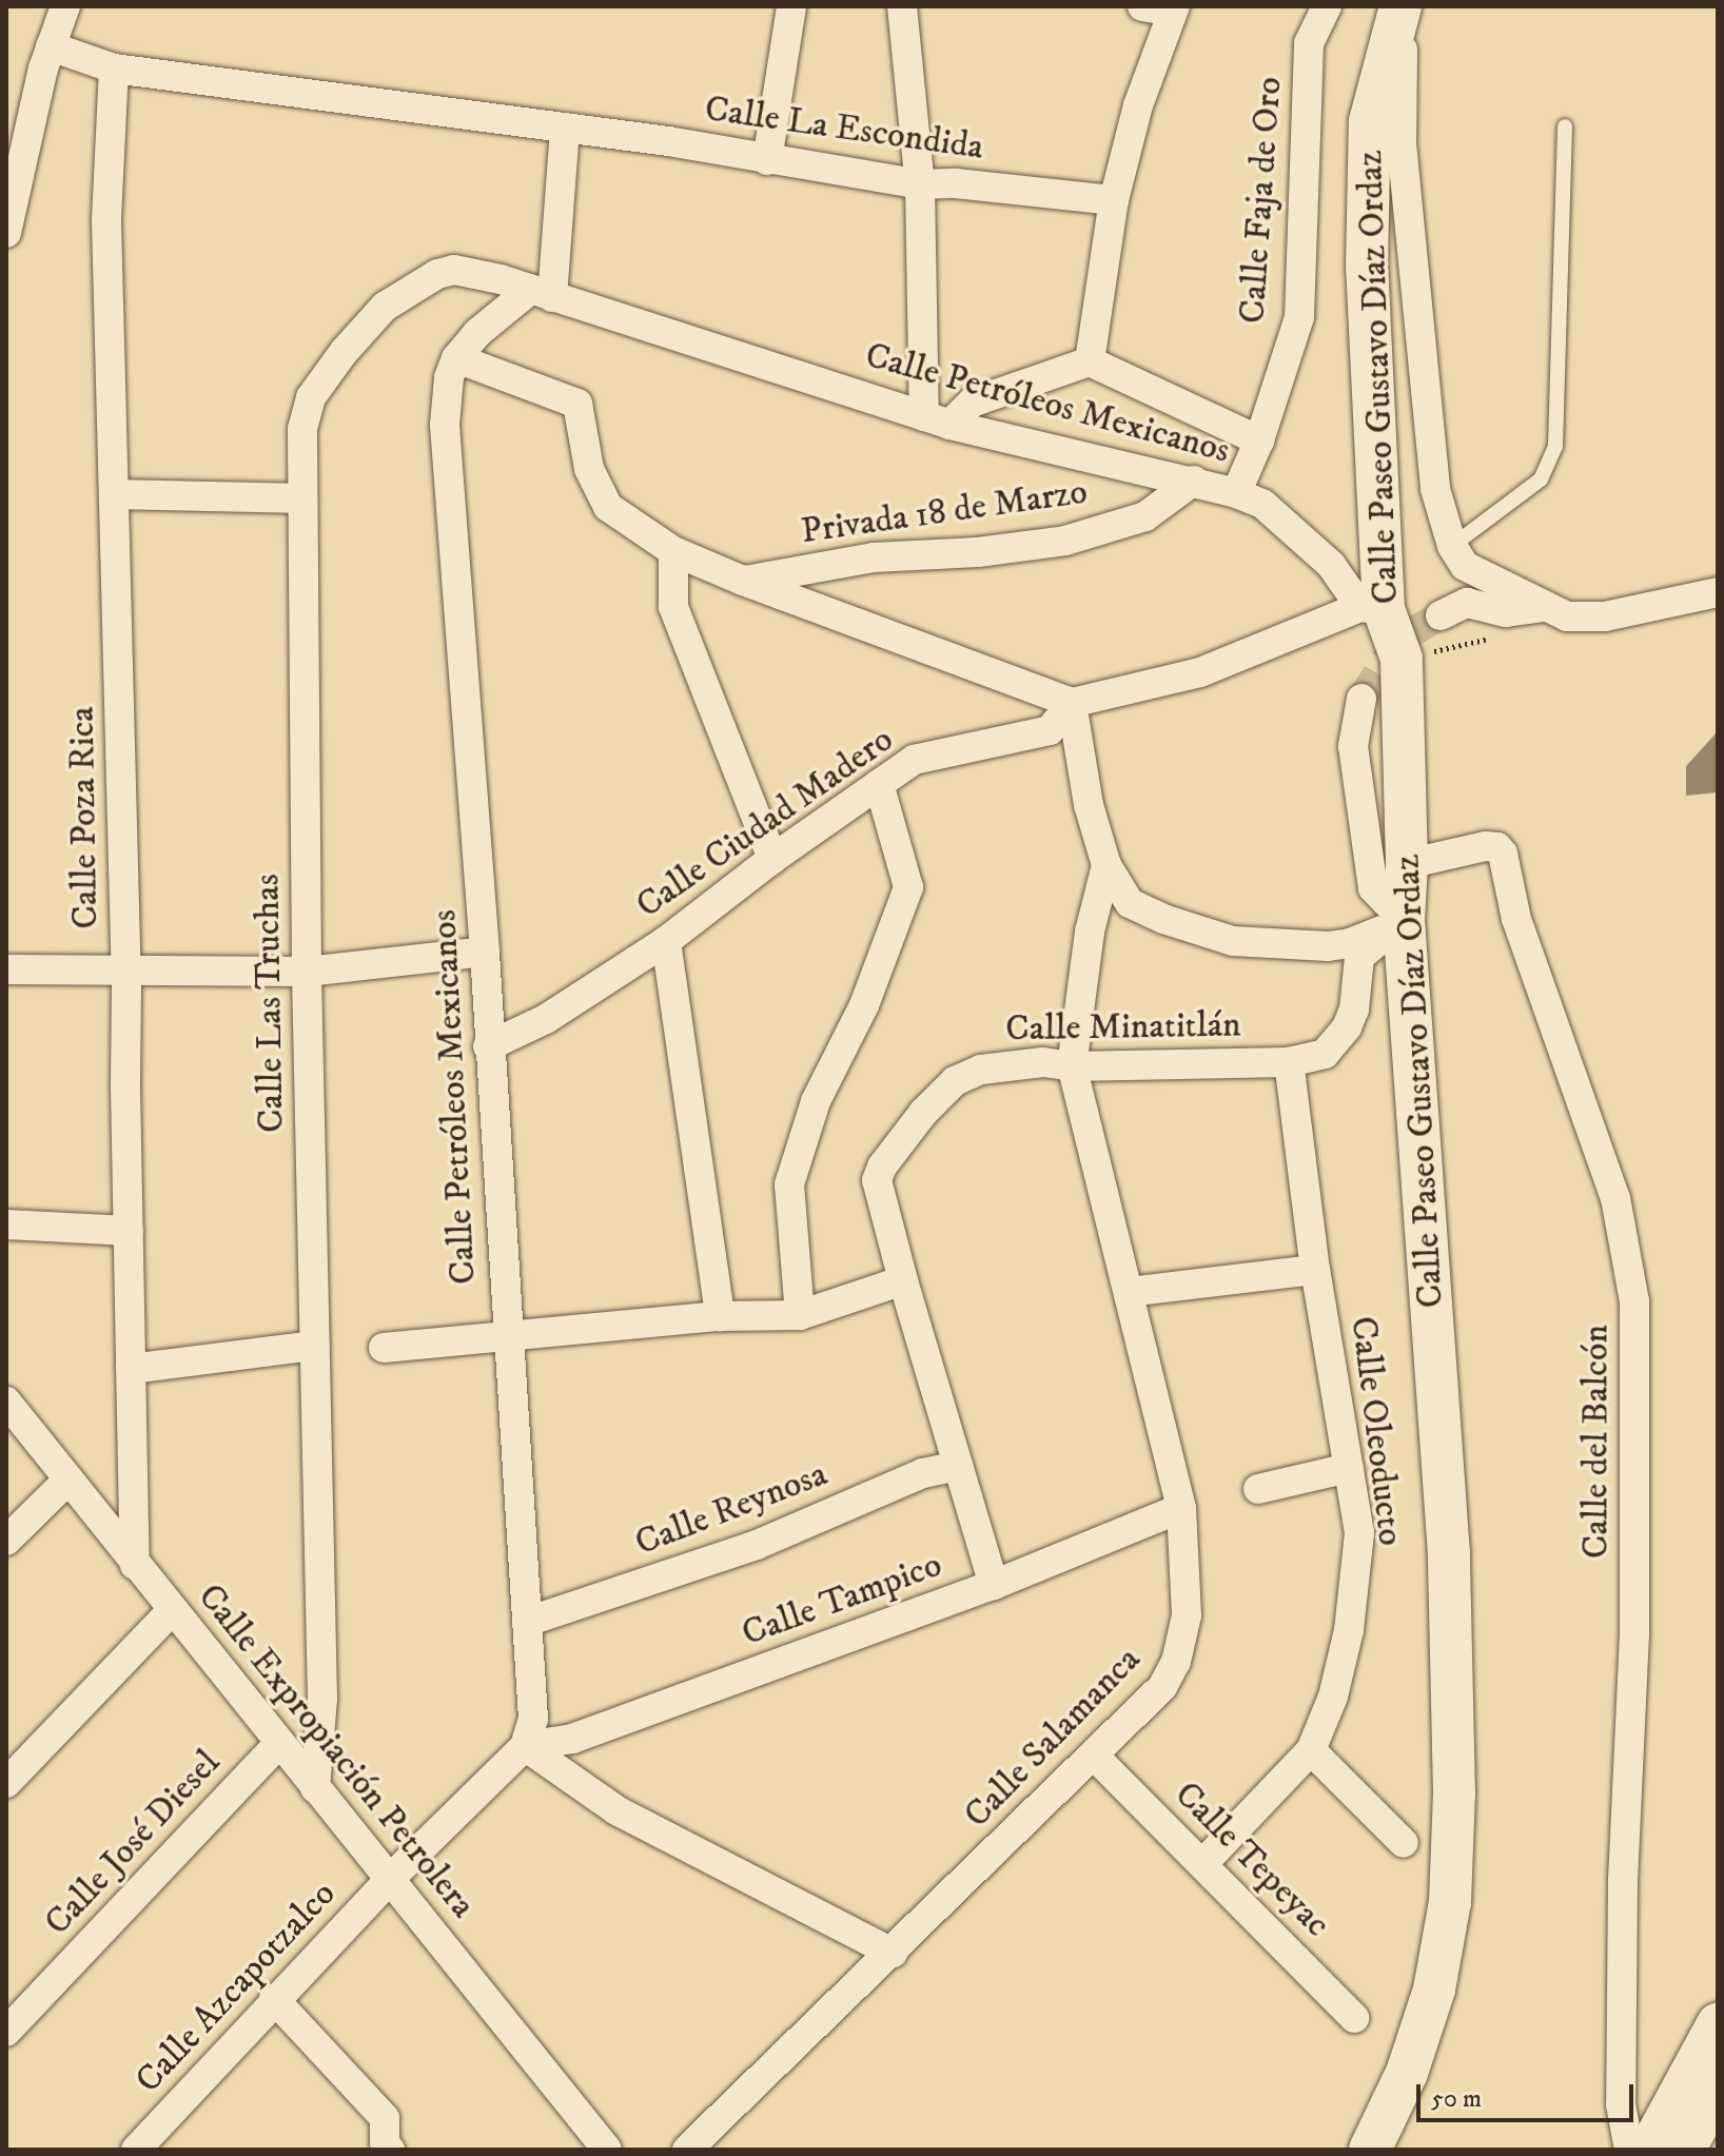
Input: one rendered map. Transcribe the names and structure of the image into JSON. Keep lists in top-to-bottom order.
{
  "streets": {
    "main road": ["Calle Paseo Gustavo Díaz Ordaz"],
    "street": [
      "Calle La Escondida",
      "Calle Faja de Oro",
      "Calle Petróleos Mexicanos",
      "Privada 18 de Marzo",
      "Calle Poza Rica",
      "Calle Ciudad Madero",
      "Calle Las Truchas",
      "Calle Minatitlán",
      "Calle Oleoducto",
      "Calle del Balcón",
      "Calle Reynosa",
      "Calle Tampico",
      "Calle Salamanca",
      "Calle Expropiación Petrolera",
      "Calle José Diesel",
      "Calle Tepeyac",
      "Calle Azcapotzalco"
    ]
  },
  "crossings": [
    ["Calle La Escondida", "Calle Poza Rica"],
    ["Calle Faja de Oro", "Calle Petróleos Mexicanos"],
    ["Calle Paseo Gustavo Díaz Ordaz", "Calle Petróleos Mexicanos"],
    ["Calle Paseo Gustavo Díaz Ordaz", "Calle Minatitlán"],
    ["Calle Paseo Gustavo Díaz Ordaz", "Calle del Balcón"],
    ["Calle Petróleos Mexicanos", "Privada 18 de Marzo"],
    ["Calle Petróleos Mexicanos", "Calle Ciudad Madero"],
    ["Calle Petróleos Mexicanos", "Calle Las Truchas"],
    ["Calle Petróleos Mexicanos", "Calle Reynosa"],
    ["Calle Petróleos Mexicanos", "Calle Tampico"],
    ["Calle Poza Rica", "Calle Expropiación Petrolera"],
    ["Calle Las Truchas", "Calle Expropiación Petrolera"],
    ["Calle Minatitlán", "Calle Oleoducto"],
    ["Calle Minatitlán", "Calle Reynosa"],
    ["Calle Minatitlán", "Calle Tampico"],
    ["Calle Minatitlán", "Calle Salamanca"],
    ["Calle Oleoducto", "Calle Tepeyac"],
    ["Calle Tampico", "Calle Salamanca"],
    ["Calle Salamanca", "Calle Tepeyac"],
    ["Calle Expropiación Petrolera", "Calle José Diesel"],
    ["Calle Expropiación Petrolera", "Calle Azcapotzalco"]
  ],
  "scale_bar": "50 m"
}
